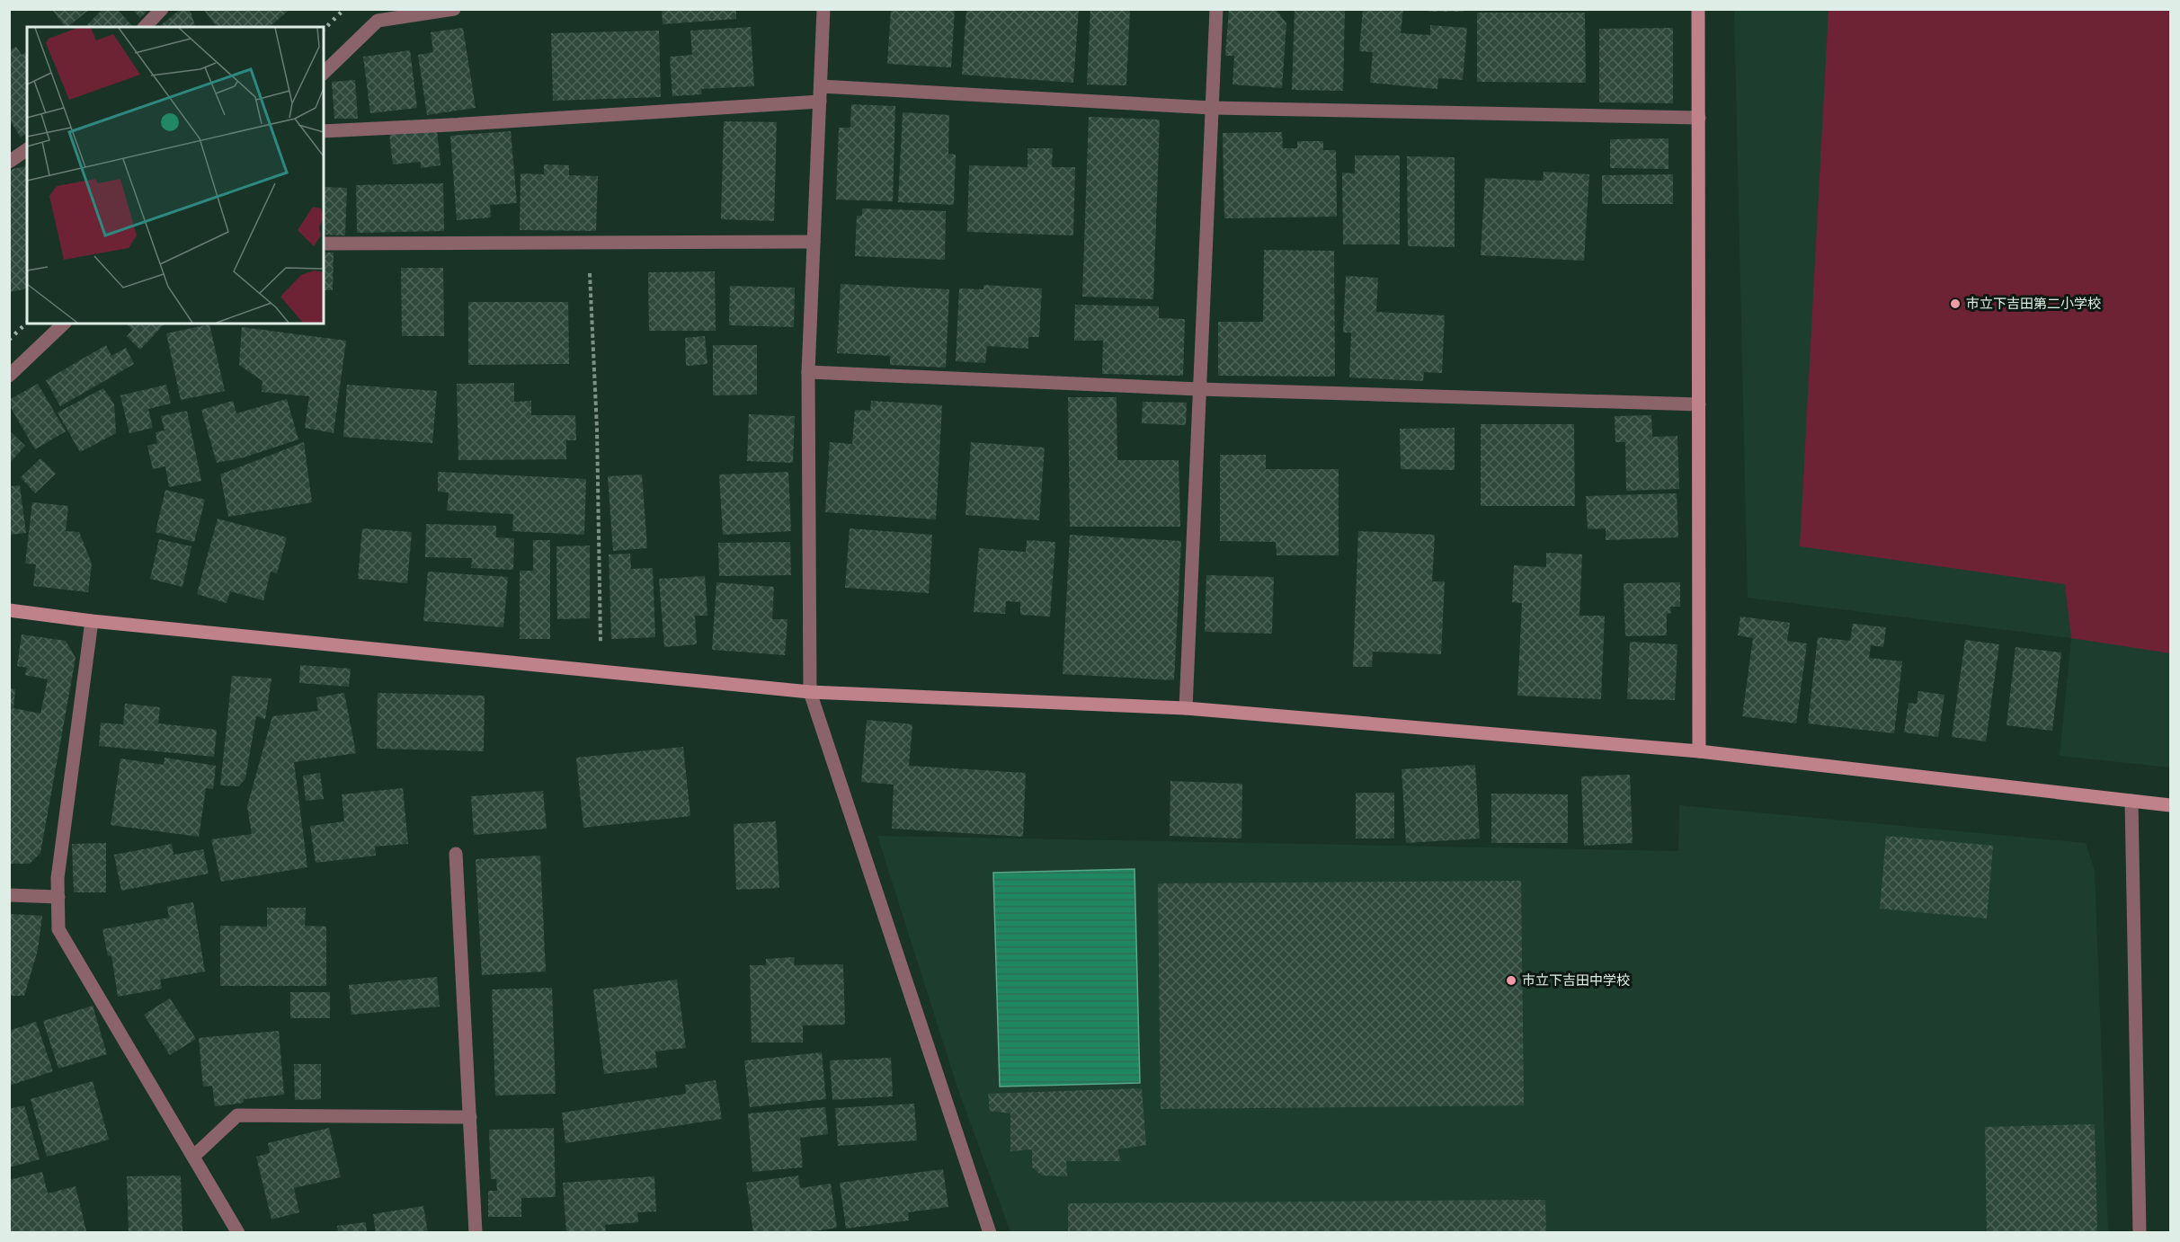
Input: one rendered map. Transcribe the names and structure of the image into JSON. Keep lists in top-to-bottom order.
{
  "places": ["市立下吉田第二小学校", "市立下吉田中学校"]
}
